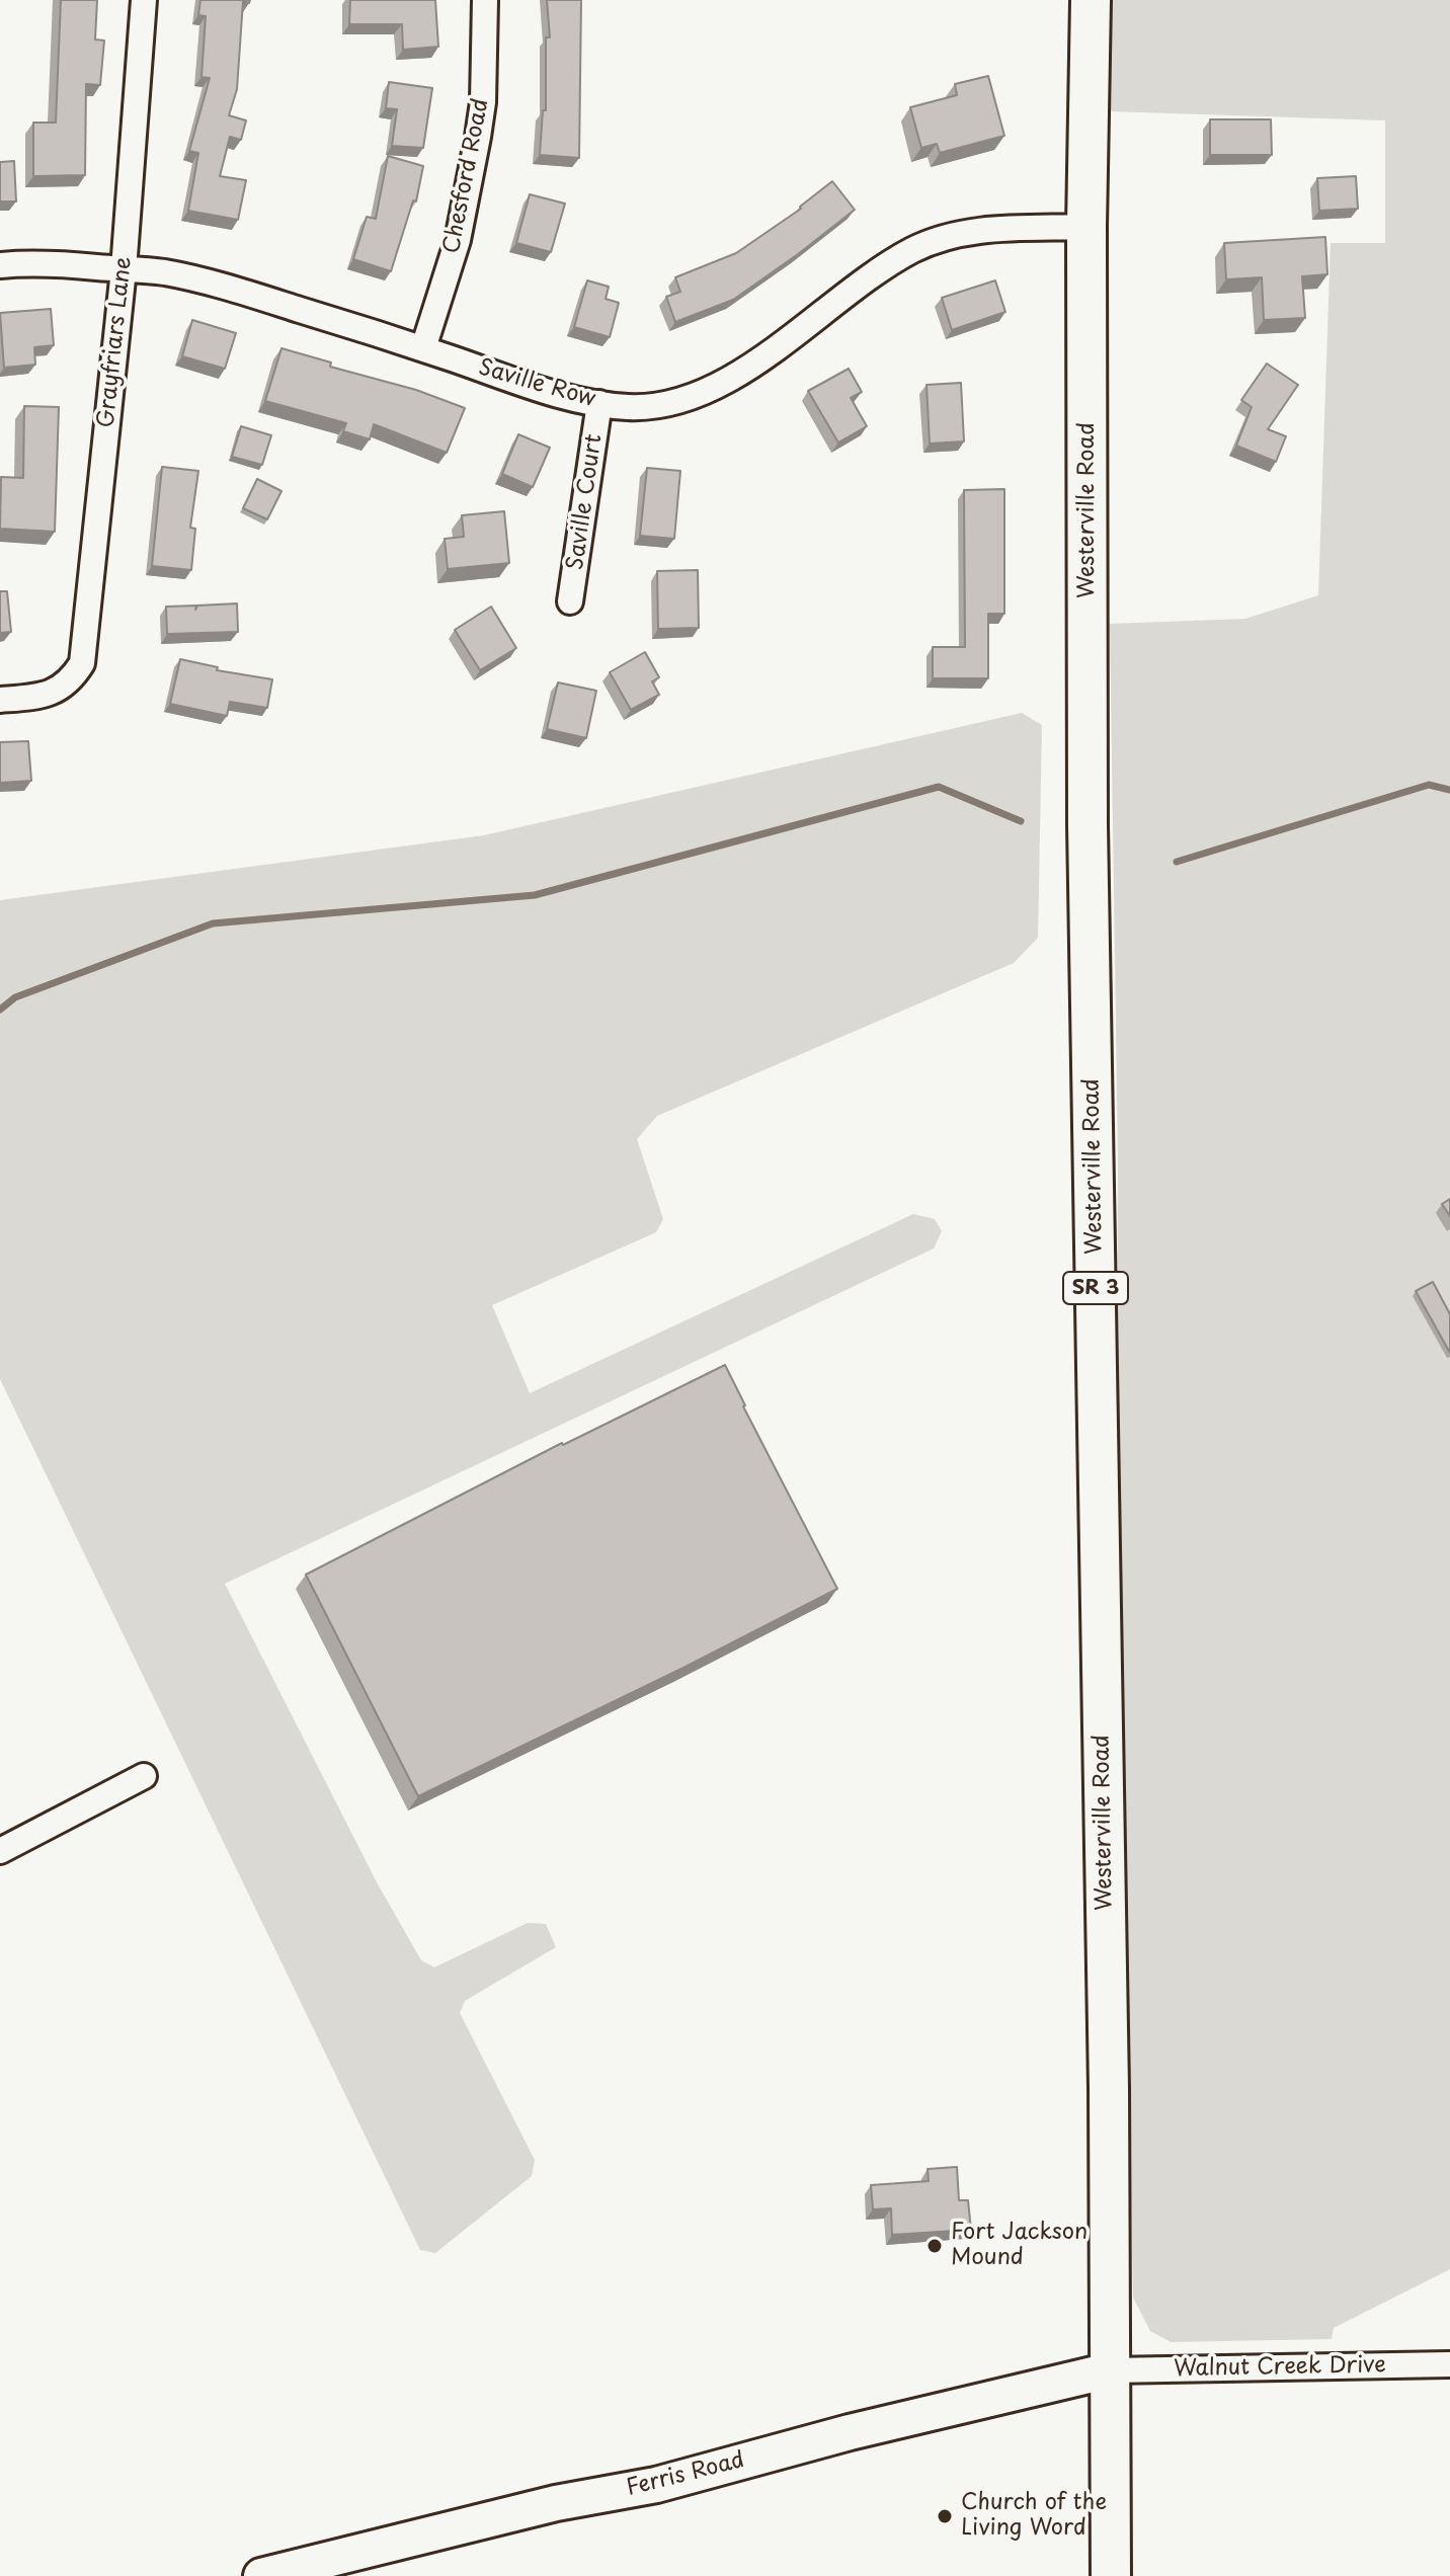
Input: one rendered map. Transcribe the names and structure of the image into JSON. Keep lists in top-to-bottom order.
{
  "streets": {
    "main road": ["Westerville Road", "SR 3", "Ferris Road"],
    "street": [
      "Chesford Road",
      "Grayfriars Lane",
      "Saville Row",
      "Saville Court",
      "Walnut Creek Drive"
    ]
  },
  "crossings": [
    ["Chesford Road", "Saville Row"],
    ["Grayfriars Lane", "Saville Row"],
    ["Saville Row", "Saville Court"],
    ["Saville Row", "Westerville Road"],
    ["Westerville Road", "Walnut Creek Drive"],
    ["Westerville Road", "Ferris Road"],
    ["Walnut Creek Drive", "Ferris Road"]
  ],
  "places": ["Fort Jackson Mound", "Church of the Living Word"]
}
